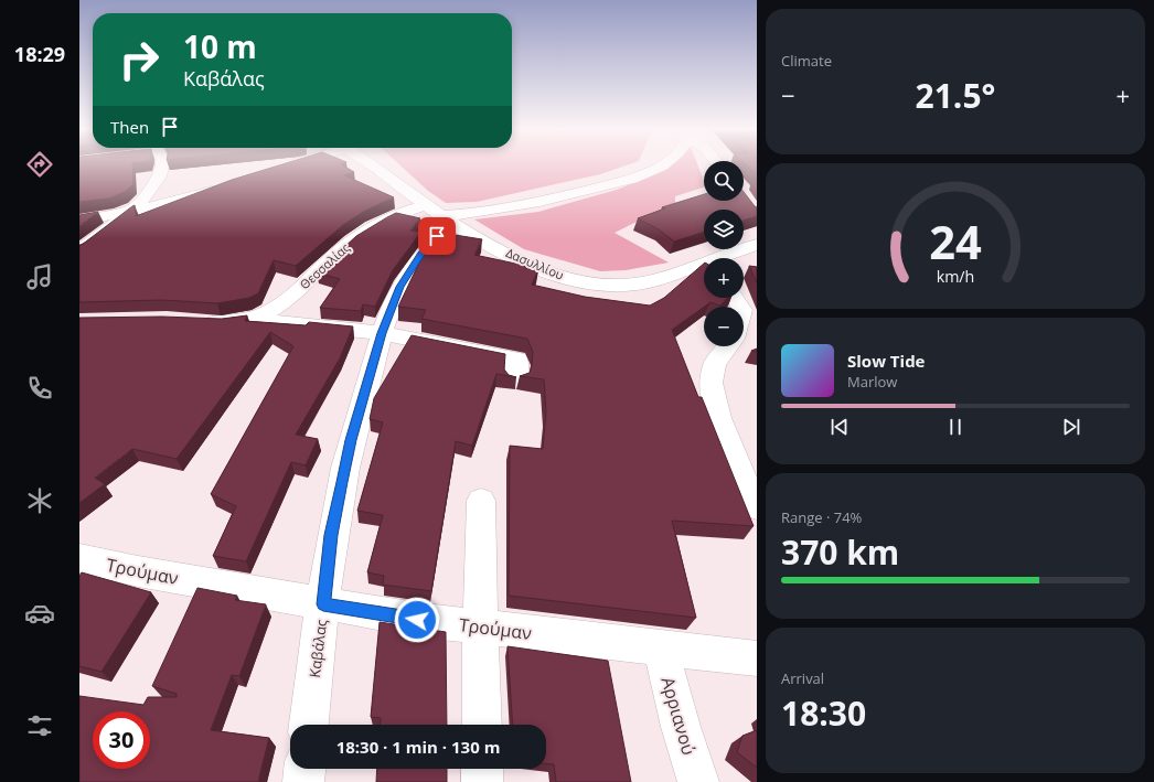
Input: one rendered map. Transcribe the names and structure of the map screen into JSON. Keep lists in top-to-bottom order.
{
  "streets": {
    "street": [
      "Δασυλλίου",
      "Θεσσαλίας",
      "Τρούμαν",
      "Καβάλας",
      "Αρριανού"
    ]
  },
  "crossings": [
    ["Δασυλλίου", "Θεσσαλίας"],
    ["Δασυλλίου", "Καβάλας"],
    ["Τρούμαν", "Καβάλας"],
    ["Τρούμαν", "Αρριανού"]
  ],
  "page": {
    "tabs": "18:29",
    "tile": [
      "Climate",
      ["Range · 74%", "370 km"],
      ["Arrival", "18:30"]
    ],
    "turn": ["10 m", "Καβάλας"],
    "heat": ["−", "21.5°", "+"],
    "then": "Then",
    "map_buttons": ["+", "−"],
    "song": ["Slow Tide", "Marlow"],
    "limit": "30",
    "trip": "18:30 · 1 min · 130 m",
    "gauge": ["24", "km/h"]
  }
}
